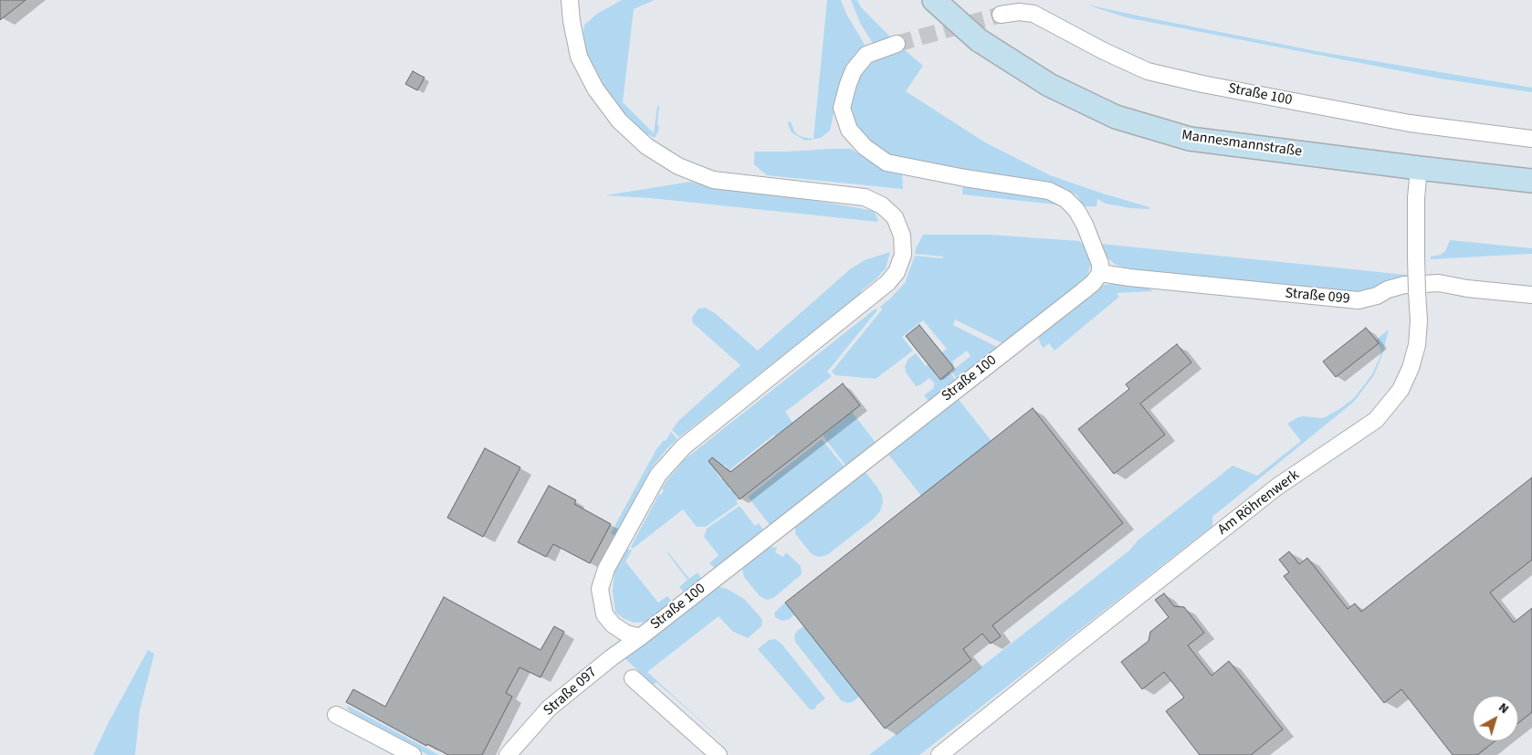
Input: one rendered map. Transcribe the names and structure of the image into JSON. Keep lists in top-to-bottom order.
{
  "streets": {
    "main road": ["Mannesmannstraße"],
    "street": [
      "Straße 100",
      "Straße 099",
      "Am Röhrenwerk",
      "Straße 097"
    ]
  },
  "crossings": [
    ["Straße 100", "Straße 099"],
    ["Straße 100", "Straße 097"],
    ["Mannesmannstraße", "Am Röhrenwerk"]
  ],
  "north": "top right"
}
